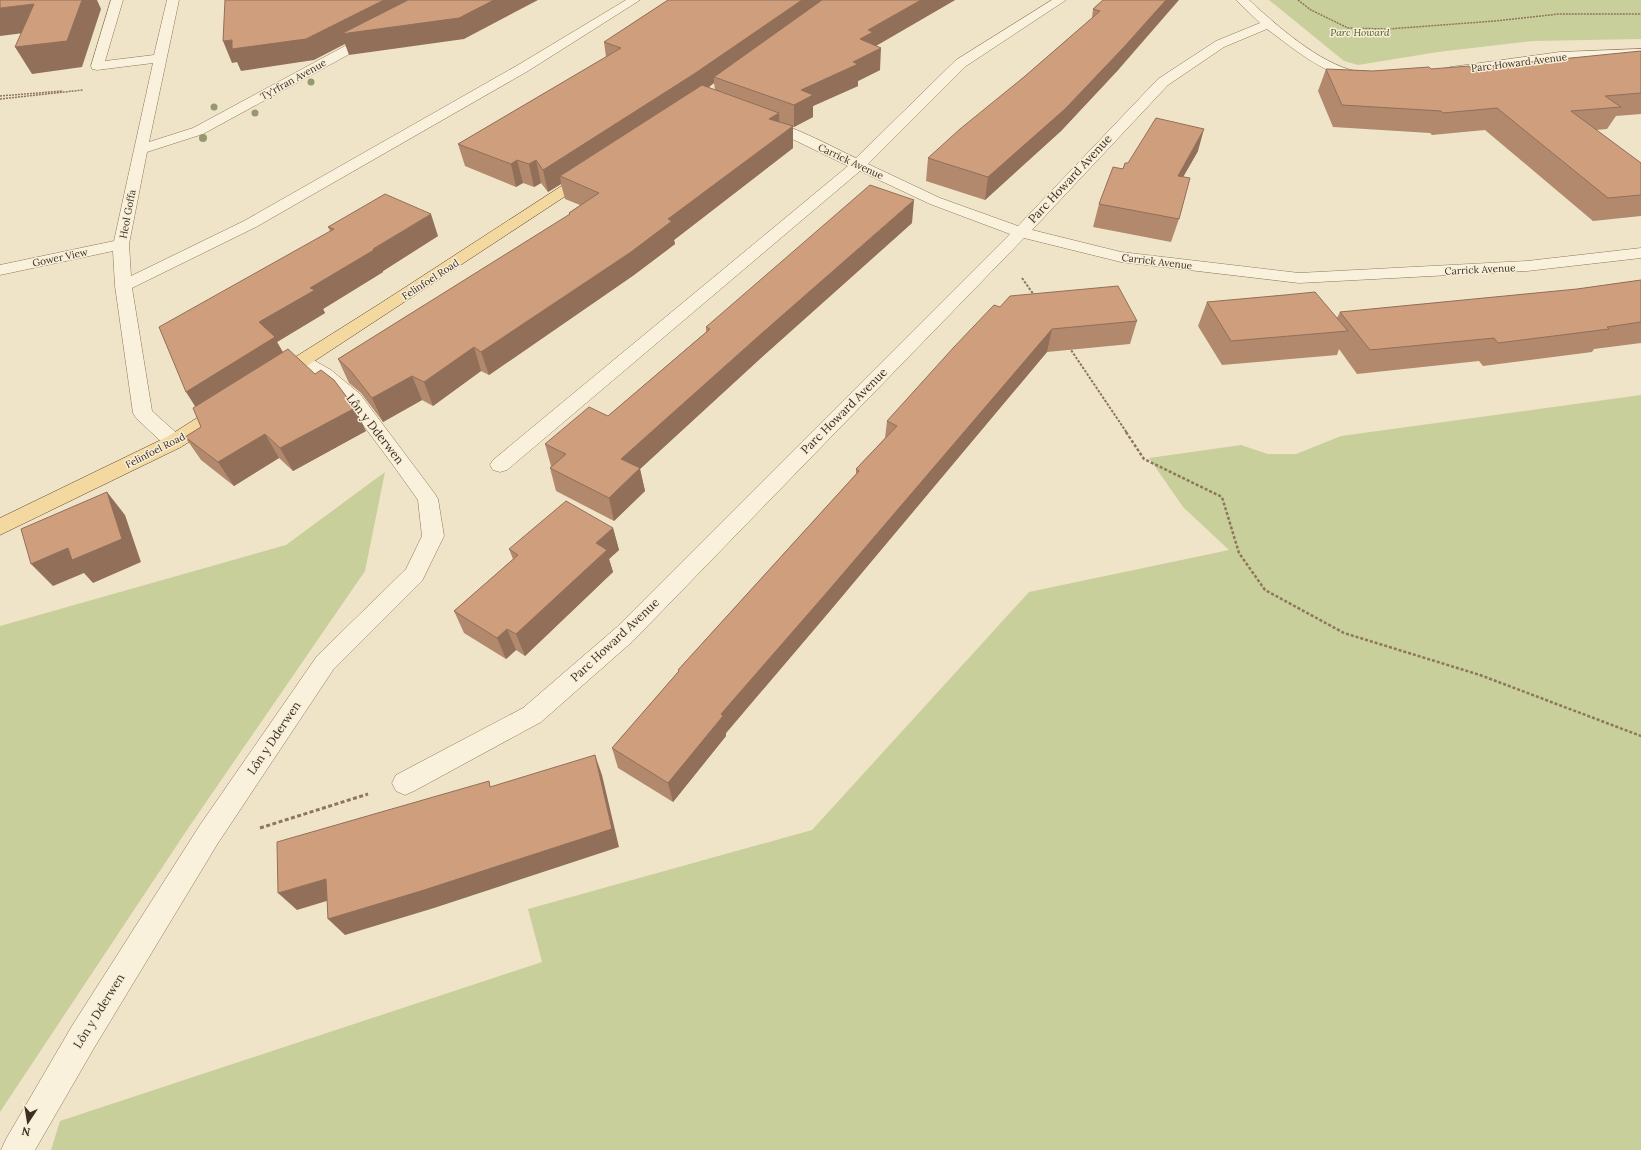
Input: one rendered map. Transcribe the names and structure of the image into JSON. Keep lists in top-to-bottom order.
{
  "streets": {
    "main road": ["Felinfoel Road"],
    "street": [
      "Parc Howard Avenue",
      "Ty'rfran Avenue",
      "Carrick Avenue",
      "Heol Goffa",
      "Gower View",
      "Lôn y Dderwen"
    ]
  },
  "crossings": [
    ["Parc Howard Avenue", "Carrick Avenue"],
    ["Ty'rfran Avenue", "Heol Goffa"],
    ["Heol Goffa", "Gower View"],
    ["Heol Goffa", "Felinfoel Road"],
    ["Felinfoel Road", "Lôn y Dderwen"]
  ],
  "parks": ["Parc Howard"],
  "north": "bottom"
}
